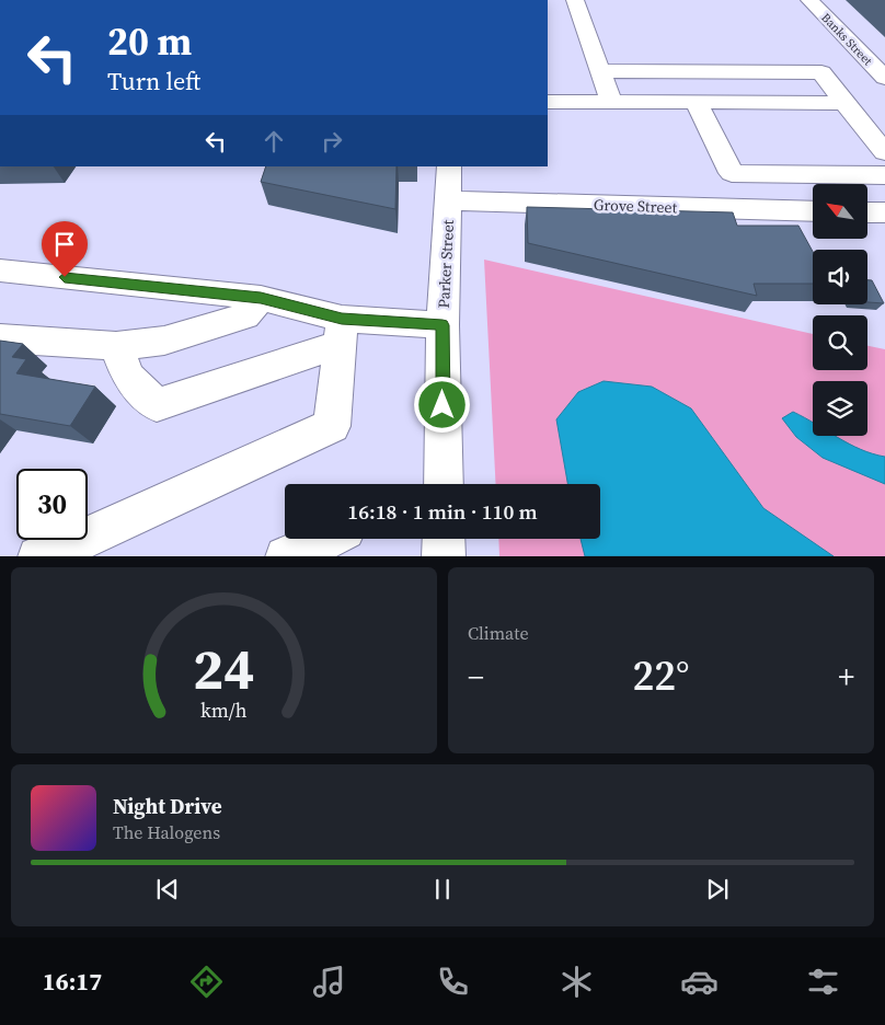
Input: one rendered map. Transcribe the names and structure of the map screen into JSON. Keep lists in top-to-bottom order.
{
  "streets": {
    "street": ["Banks Street", "Grove Street", "Parker Street"]
  },
  "crossings": [
    ["Grove Street", "Parker Street"]
  ],
  "north": "top left",
  "page": {
    "turn": ["20 m", "Turn left"],
    "limit": "30",
    "trip": "16:18 · 1 min · 110 m",
    "tile": "Climate",
    "heat": ["−", "22°", "+"],
    "song": ["Night Drive", "The Halogens"],
    "tabs": "16:17",
    "gauge": ["24", "km/h"]
  }
}
